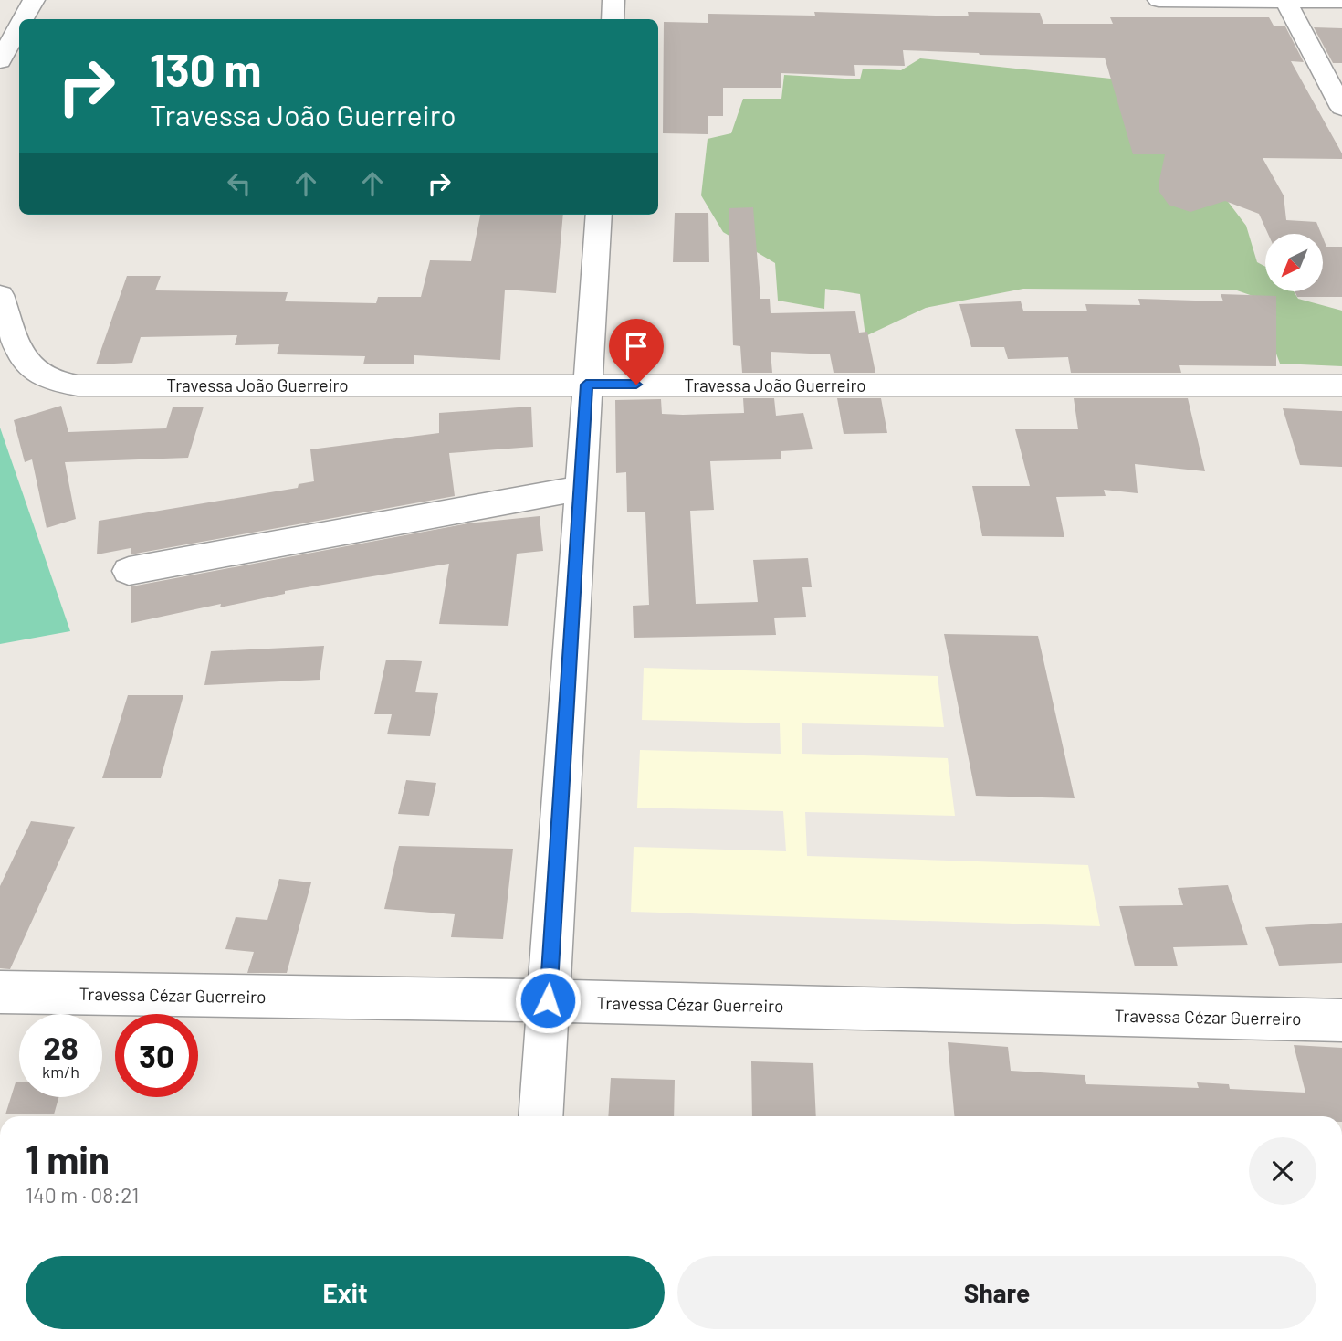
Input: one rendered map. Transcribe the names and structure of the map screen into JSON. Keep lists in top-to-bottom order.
{
  "streets": {
    "street": ["Travessa João Guerreiro", "Travessa Cézar Guerreiro"]
  },
  "north": "bottom left",
  "page": {
    "turn": ["130 m", "Travessa João Guerreiro"],
    "speed": "28 km/h",
    "limit": "30",
    "heading": ["1 min", "140 m · 08:21"],
    "buttons": ["Exit", "Share"]
  }
}
